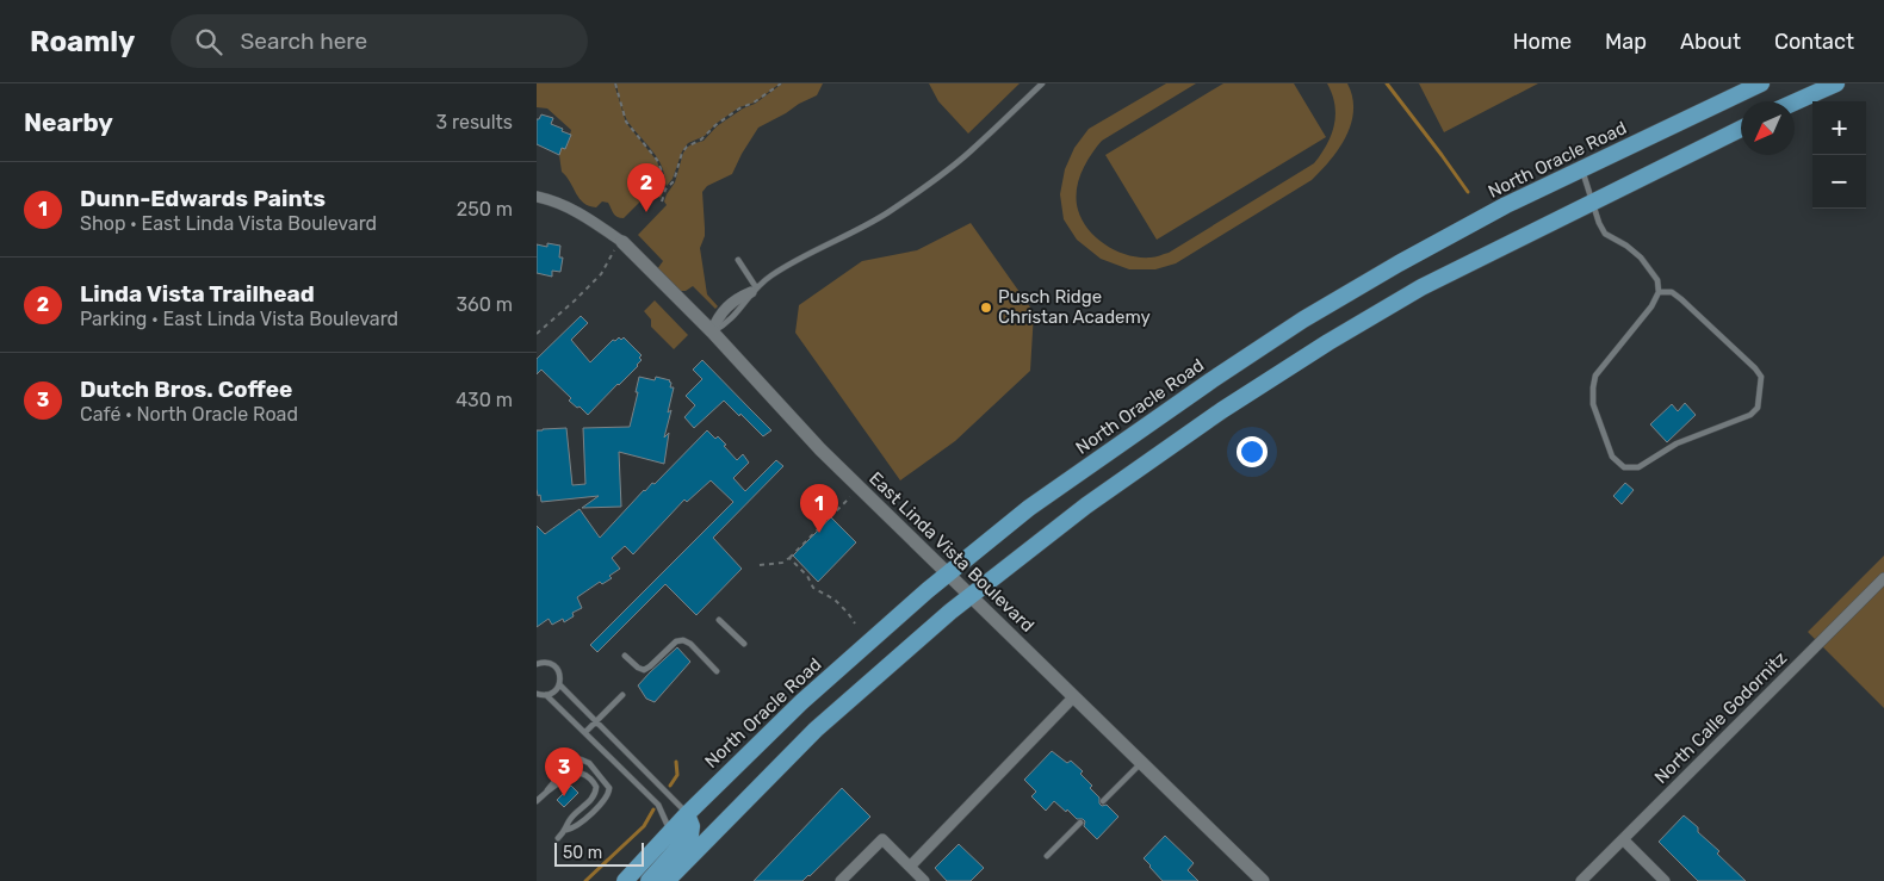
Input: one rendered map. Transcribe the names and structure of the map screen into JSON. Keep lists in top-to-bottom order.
{
  "streets": {
    "highway": ["North Oracle Road"],
    "street": ["East Linda Vista Boulevard", "North Calle Godornitz"]
  },
  "crossings": [
    ["North Oracle Road", "East Linda Vista Boulevard"]
  ],
  "places": ["Pusch Ridge Christan Academy"],
  "scale_bar": "50 m",
  "north": "bottom left",
  "page": {
    "header": "Roamly",
    "search": "Search here",
    "nav": [
      "Home",
      "Map",
      "About",
      "Contact"
    ],
    "heading": ["Nearby", "3 results"],
    "map_buttons": ["+", "−"],
    "list": [
      {
        "mark": "1",
        "name": "Dunn-Edwards Paints",
        "note": "Shop · East Linda Vista Boulevard",
        "value": "250 m"
      },
      {
        "mark": "2",
        "name": "Linda Vista Trailhead",
        "note": "Parking · East Linda Vista Boulevard",
        "value": "360 m"
      },
      {
        "mark": "3",
        "name": "Dutch Bros. Coffee",
        "note": "Café · North Oracle Road",
        "value": "430 m"
      }
    ],
    "pins": ["2", "1", "3"],
    "scale": "50 m"
  }
}
